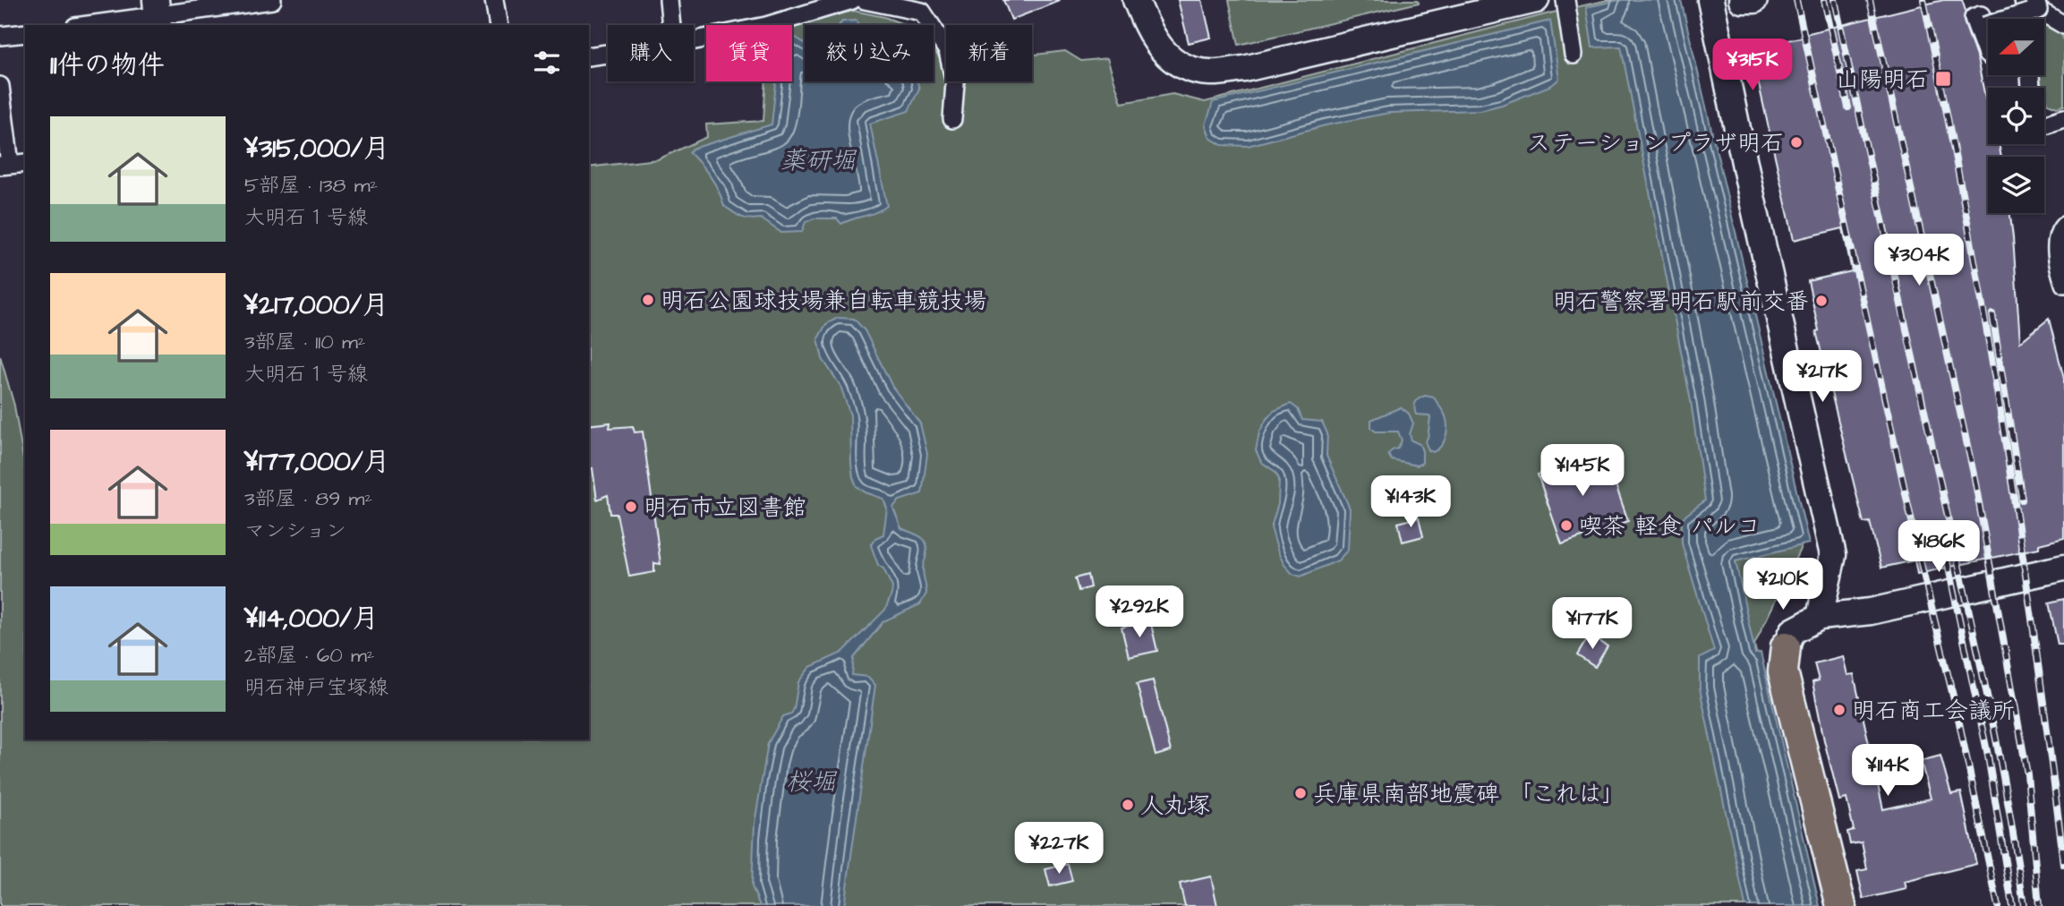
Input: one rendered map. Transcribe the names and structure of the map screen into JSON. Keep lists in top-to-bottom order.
{
  "water": ["薬研堀", "桜堀"],
  "places": {
    "transit": ["山陽明石"],
    "other": [
      "ステーションプラザ明石",
      "明石公園球技場兼自転車競技場",
      "明石警察署明石駅前交番",
      "明石市立図書館",
      "喫茶 軽食 パルコ",
      "明石商工会議所",
      "兵庫県南部地震碑 「これは」",
      "人丸塚"
    ]
  },
  "north": "left",
  "page": {
    "chip": [
      "購入",
      "賃貸",
      "絞り込み",
      "新着"
    ],
    "heading": "11件の物件",
    "price": [
      "¥315K",
      "¥304K",
      "¥217K",
      "¥145K",
      "¥143K",
      "¥186K",
      "¥210K",
      "¥292K",
      "¥177K",
      "¥114K",
      "¥227K"
    ],
    "list": [
      {
        "name": "¥315,000/月",
        "note": "5部屋 · 138 m² · 大明石１号線"
      },
      {
        "name": "¥217,000/月",
        "note": "3部屋 · 110 m² · 大明石１号線"
      },
      {
        "name": "¥177,000/月",
        "note": "3部屋 · 89 m² · マンション"
      },
      {
        "name": "¥114,000/月",
        "note": "2部屋 · 60 m² · 明石神戸宝塚線"
      }
    ]
  }
}
